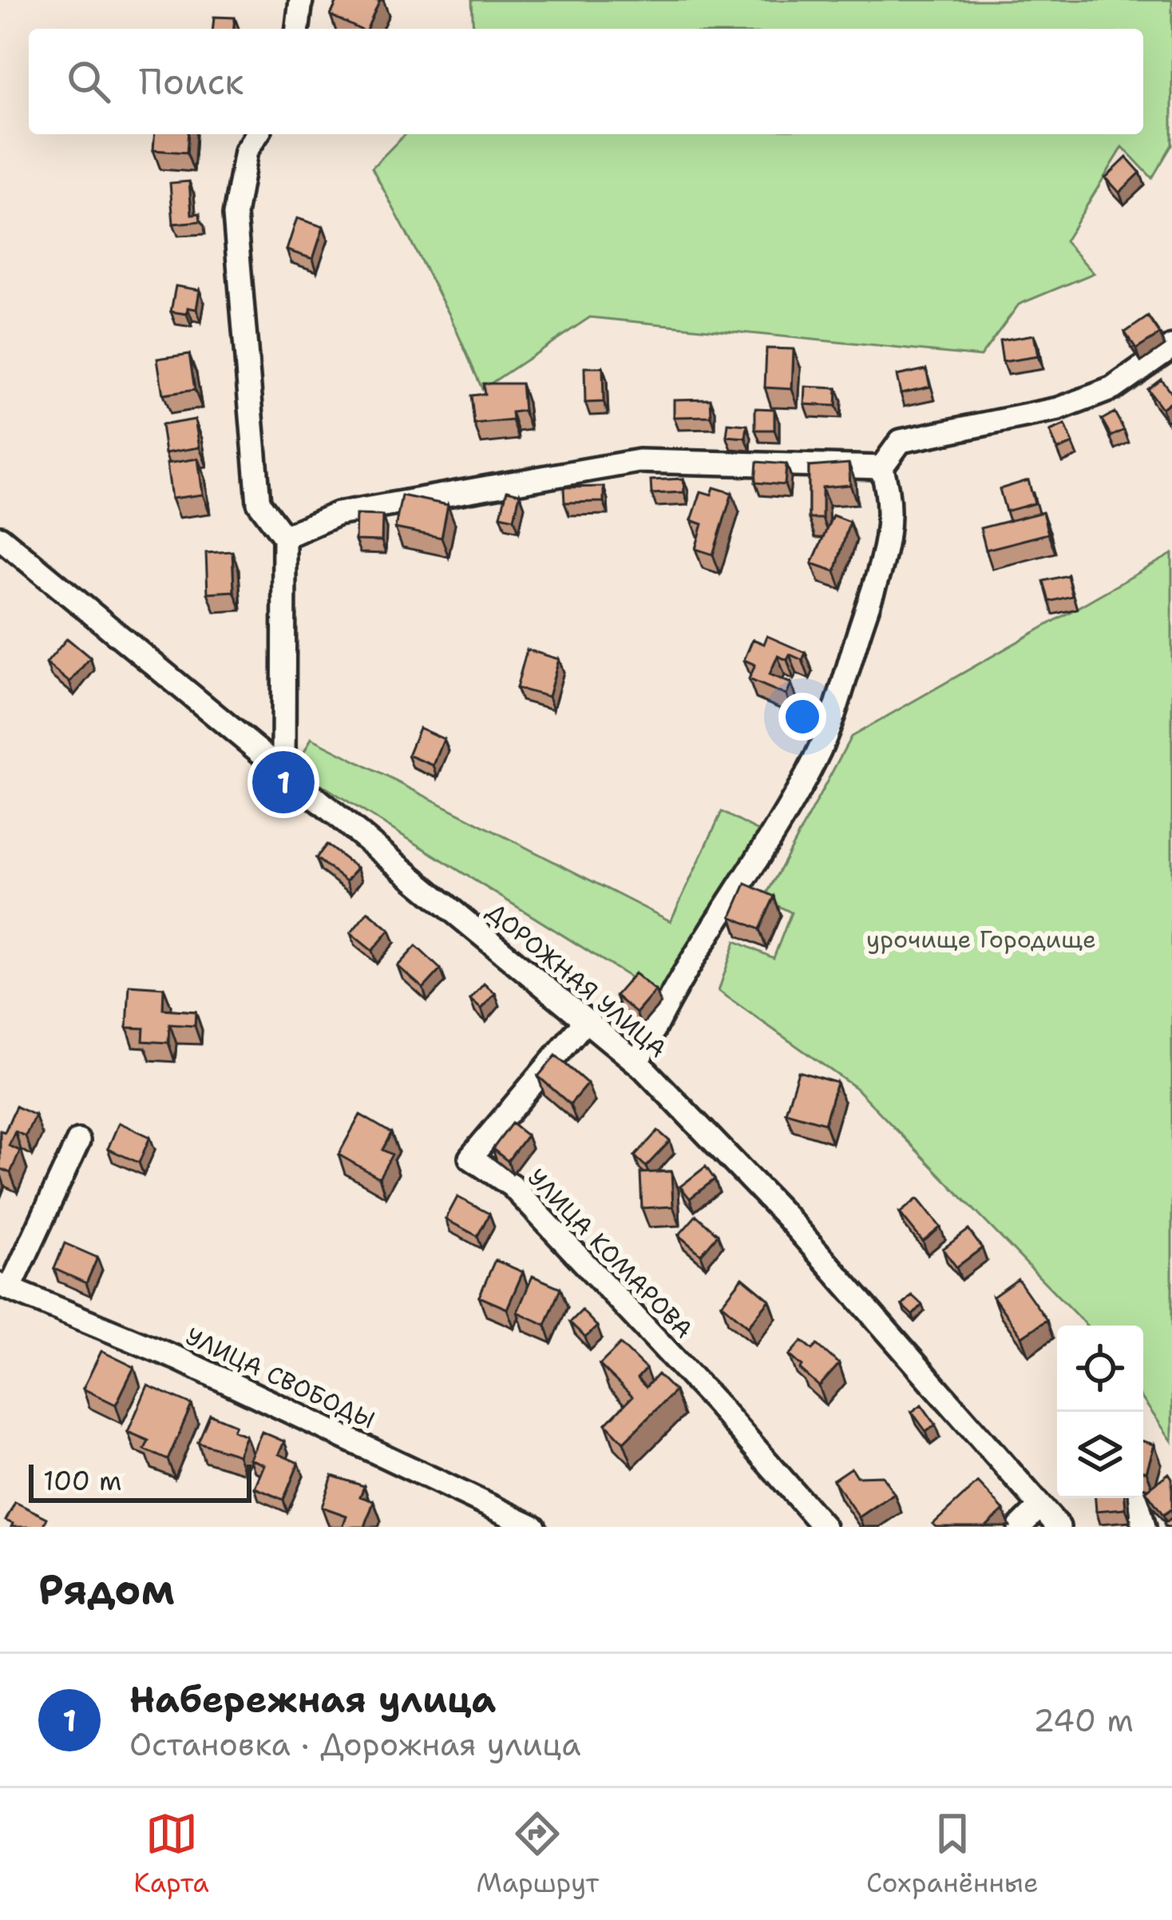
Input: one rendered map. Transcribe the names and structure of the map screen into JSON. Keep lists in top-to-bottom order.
{
  "streets": {
    "street": ["ДОРОЖНАЯ УЛИЦА", "УЛИЦА КОМАРОВА", "УЛИЦА СВОБОДЫ"]
  },
  "crossings": [
    ["ДОРОЖНАЯ УЛИЦА", "УЛИЦА КОМАРОВА"]
  ],
  "parks": ["урочище Городище"],
  "scale_bar": "100 m",
  "page": {
    "search": "Поиск",
    "pins": "1",
    "scale": "100 m",
    "heading": "Рядом",
    "list": [
      {
        "mark": "1",
        "name": "Набережная улица",
        "note": "Остановка · Дорожная улица",
        "value": "240 m"
      }
    ],
    "nav": ["Карта", "Маршрут", "Сохранённые"]
  }
}
